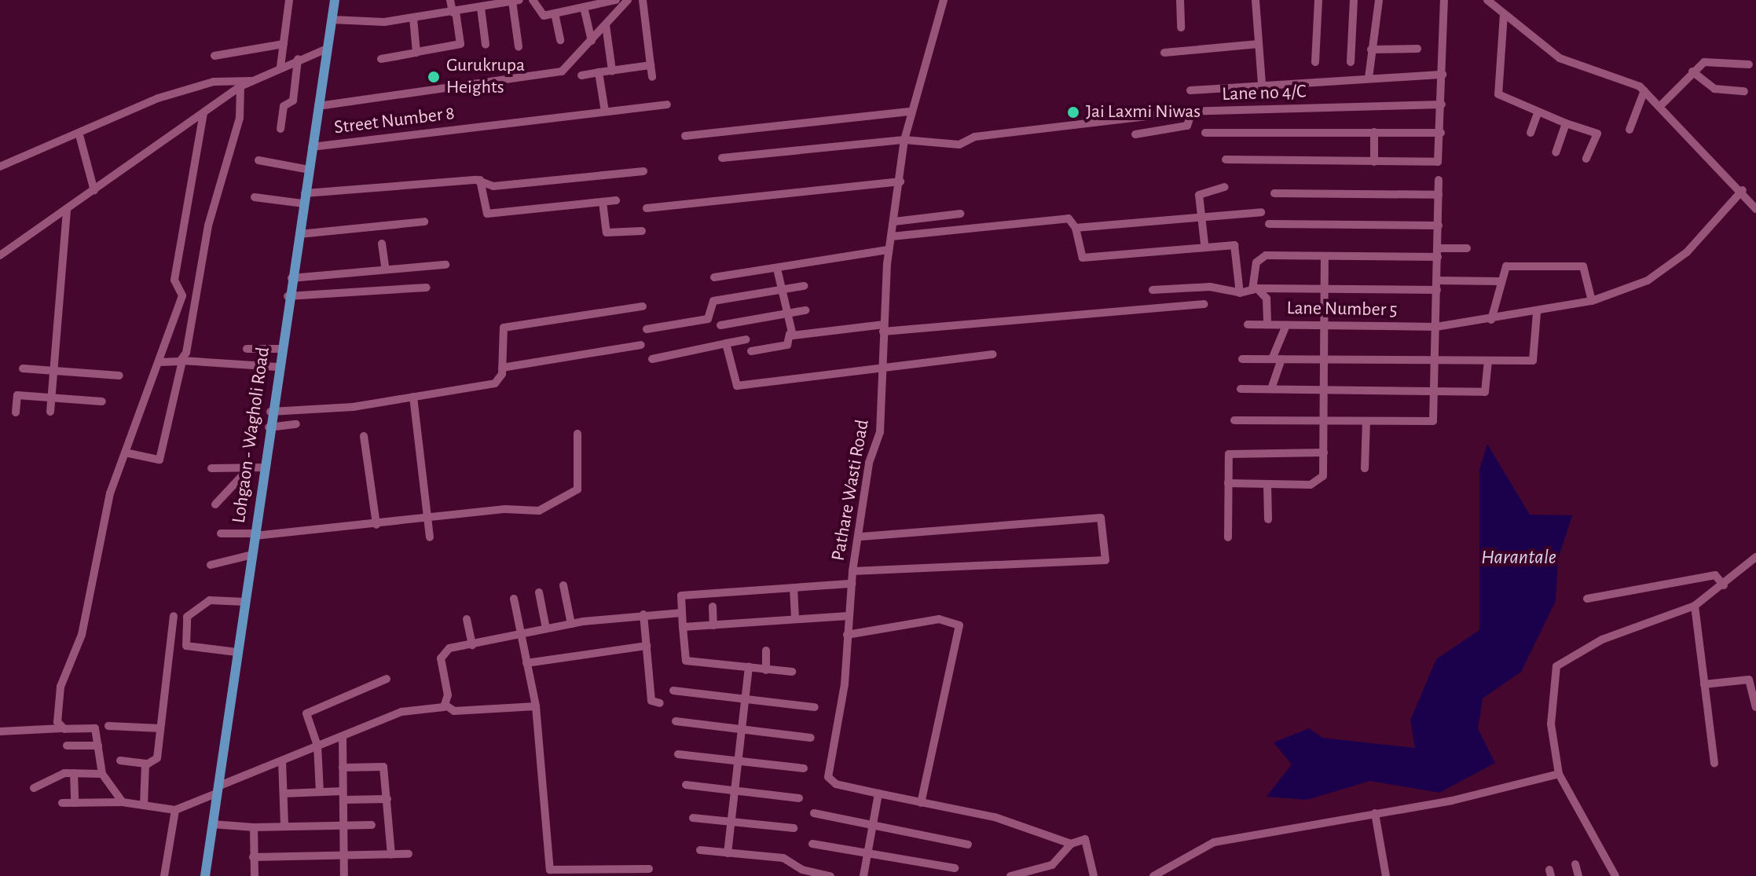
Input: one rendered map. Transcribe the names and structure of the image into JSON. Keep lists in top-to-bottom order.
{
  "streets": {
    "main road": ["Lohgaon - Wagholi Road"],
    "street": [
      "Lane no 4/C",
      "Street Number 8",
      "Lane Number 5",
      "Pathare Wasti Road"
    ]
  },
  "crossings": [
    ["Lane no 4/C", "Pathare Wasti Road"],
    ["Street Number 8", "Lohgaon - Wagholi Road"]
  ],
  "water": ["Harantale"],
  "places": ["Gurukrupa Heights", "Jai Laxmi Niwas"]
}
